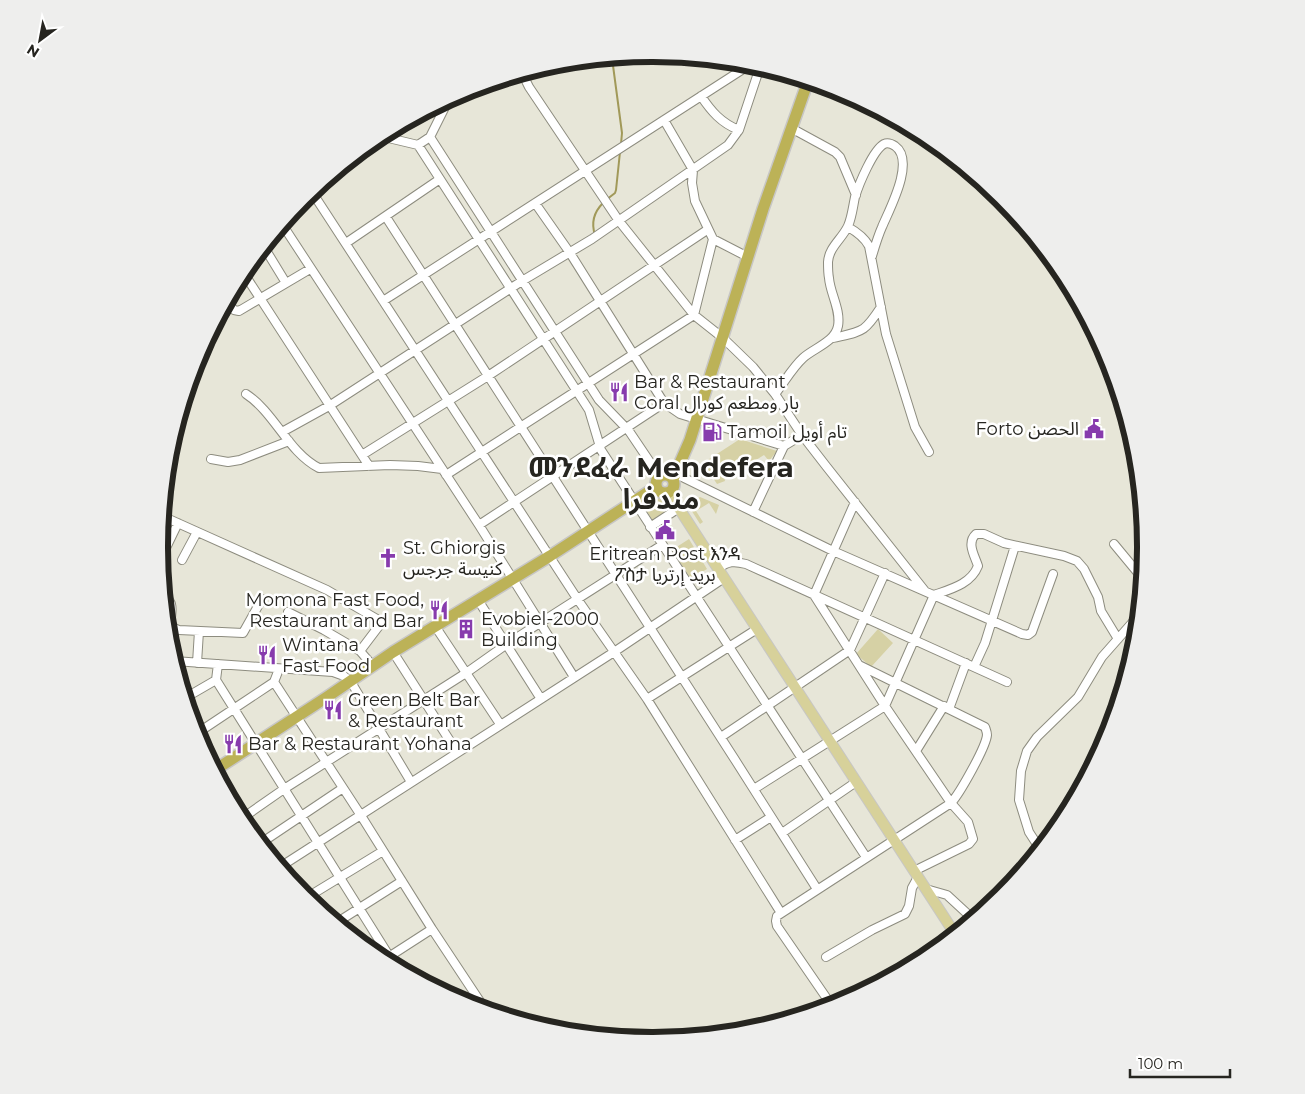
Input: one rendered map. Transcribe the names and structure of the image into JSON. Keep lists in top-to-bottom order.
{
  "districts": ["መንደፈራ Mendefera مندفرا"],
  "places": {
    "restaurant": [
      "Bar & Restaurant Coral بار ومطعم كورال",
      "Momona Fast Food, Restaurant and Bar",
      "Wintana Fast Food",
      "Green Belt Bar & Restaurant",
      "Bar & Restaurant Yohana"
    ],
    "public building": ["Forto الحصن", "Eritrean Post እንዳ ፖስታ بريد إرتريا"],
    "fuel station": ["Tamoil تام أويل"],
    "church": ["St. Ghiorgis كنيسة جرجس"],
    "building": ["Evobiel-2000 Building"]
  },
  "scale_bar": "100 m",
  "north": "bottom left"
}
